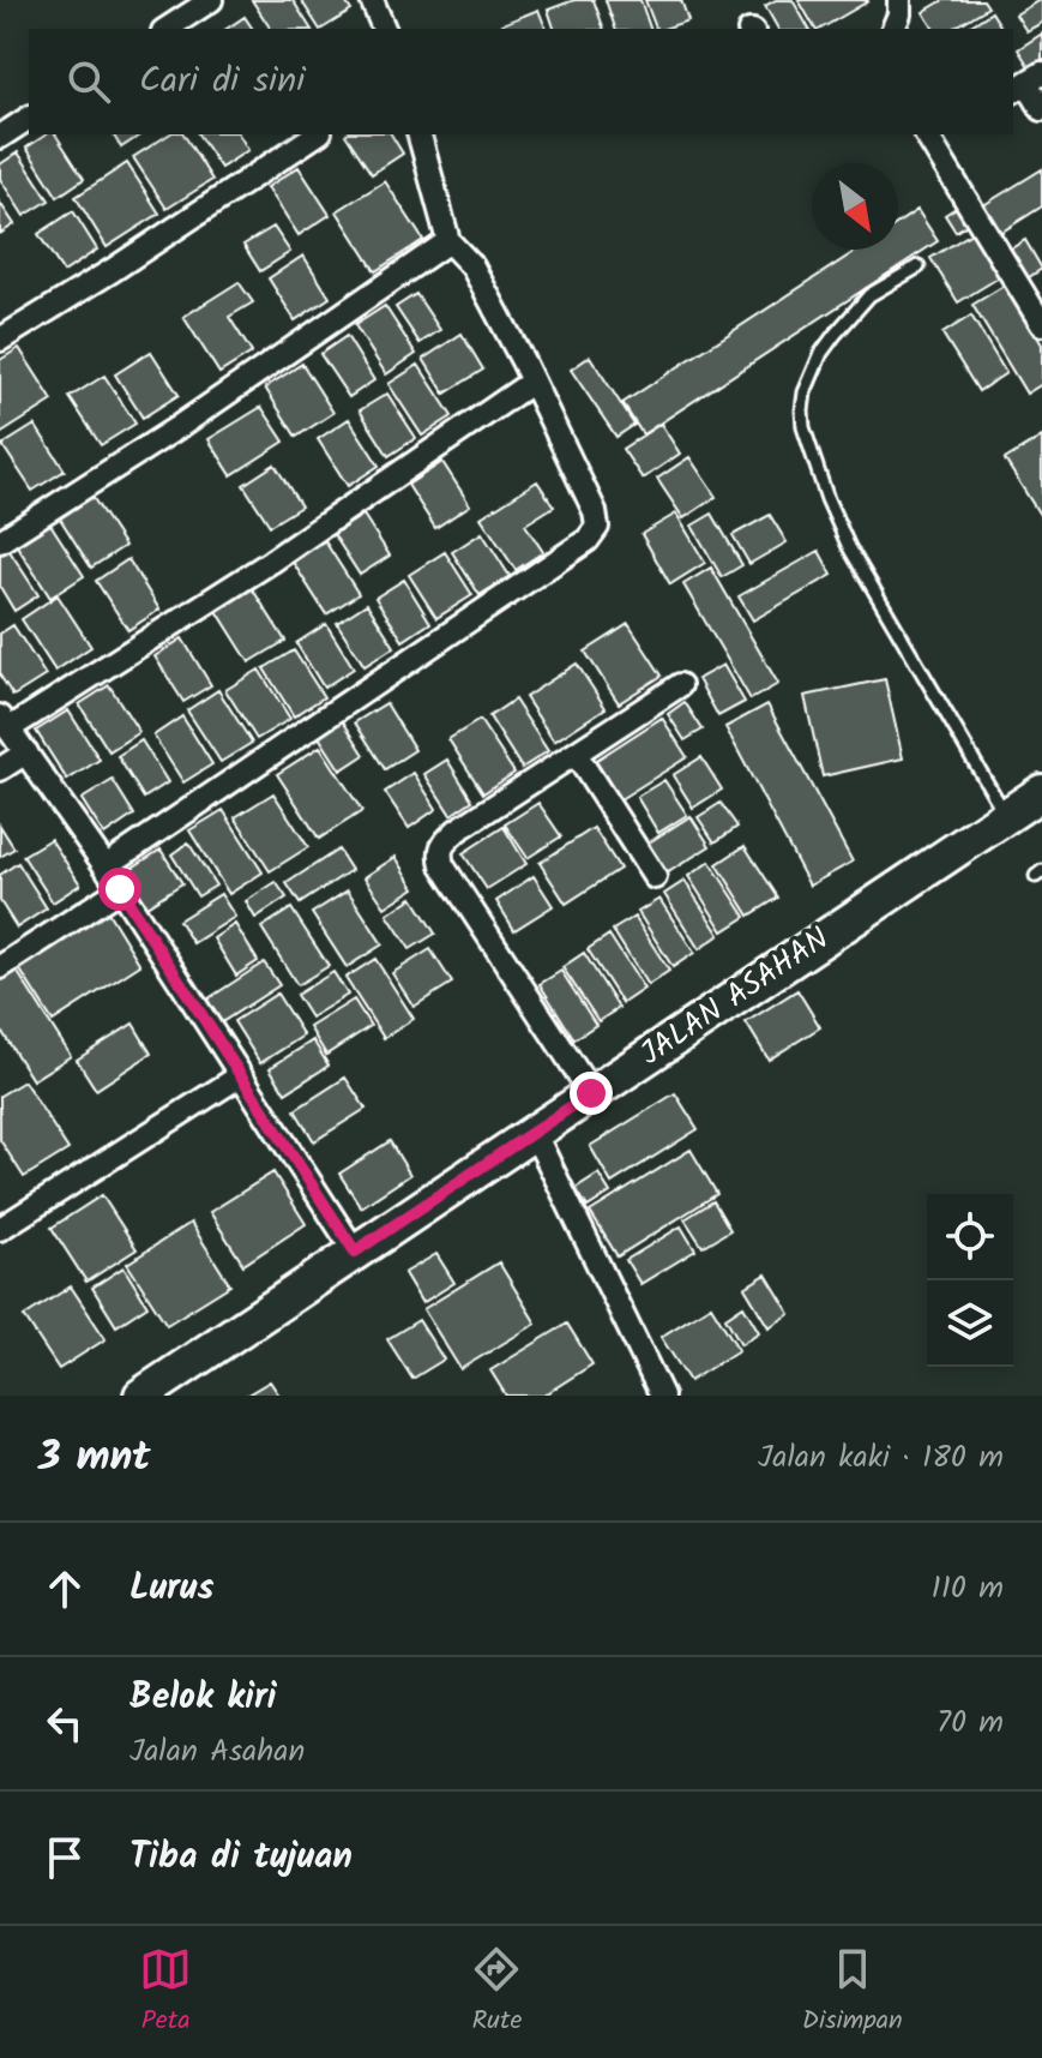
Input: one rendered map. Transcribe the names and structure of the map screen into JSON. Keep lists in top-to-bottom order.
{
  "streets": {
    "main road": ["JALAN ASAHAN"]
  },
  "north": "bottom right",
  "page": {
    "search": "Cari di sini",
    "heading": ["3 mnt", "Jalan kaki · 180 m"],
    "list": [
      ["Lurus", "110 m"],
      ["Belok kiri", "Jalan Asahan", "70 m"],
      "Tiba di tujuan"
    ],
    "nav": ["Peta", "Rute", "Disimpan"]
  }
}
